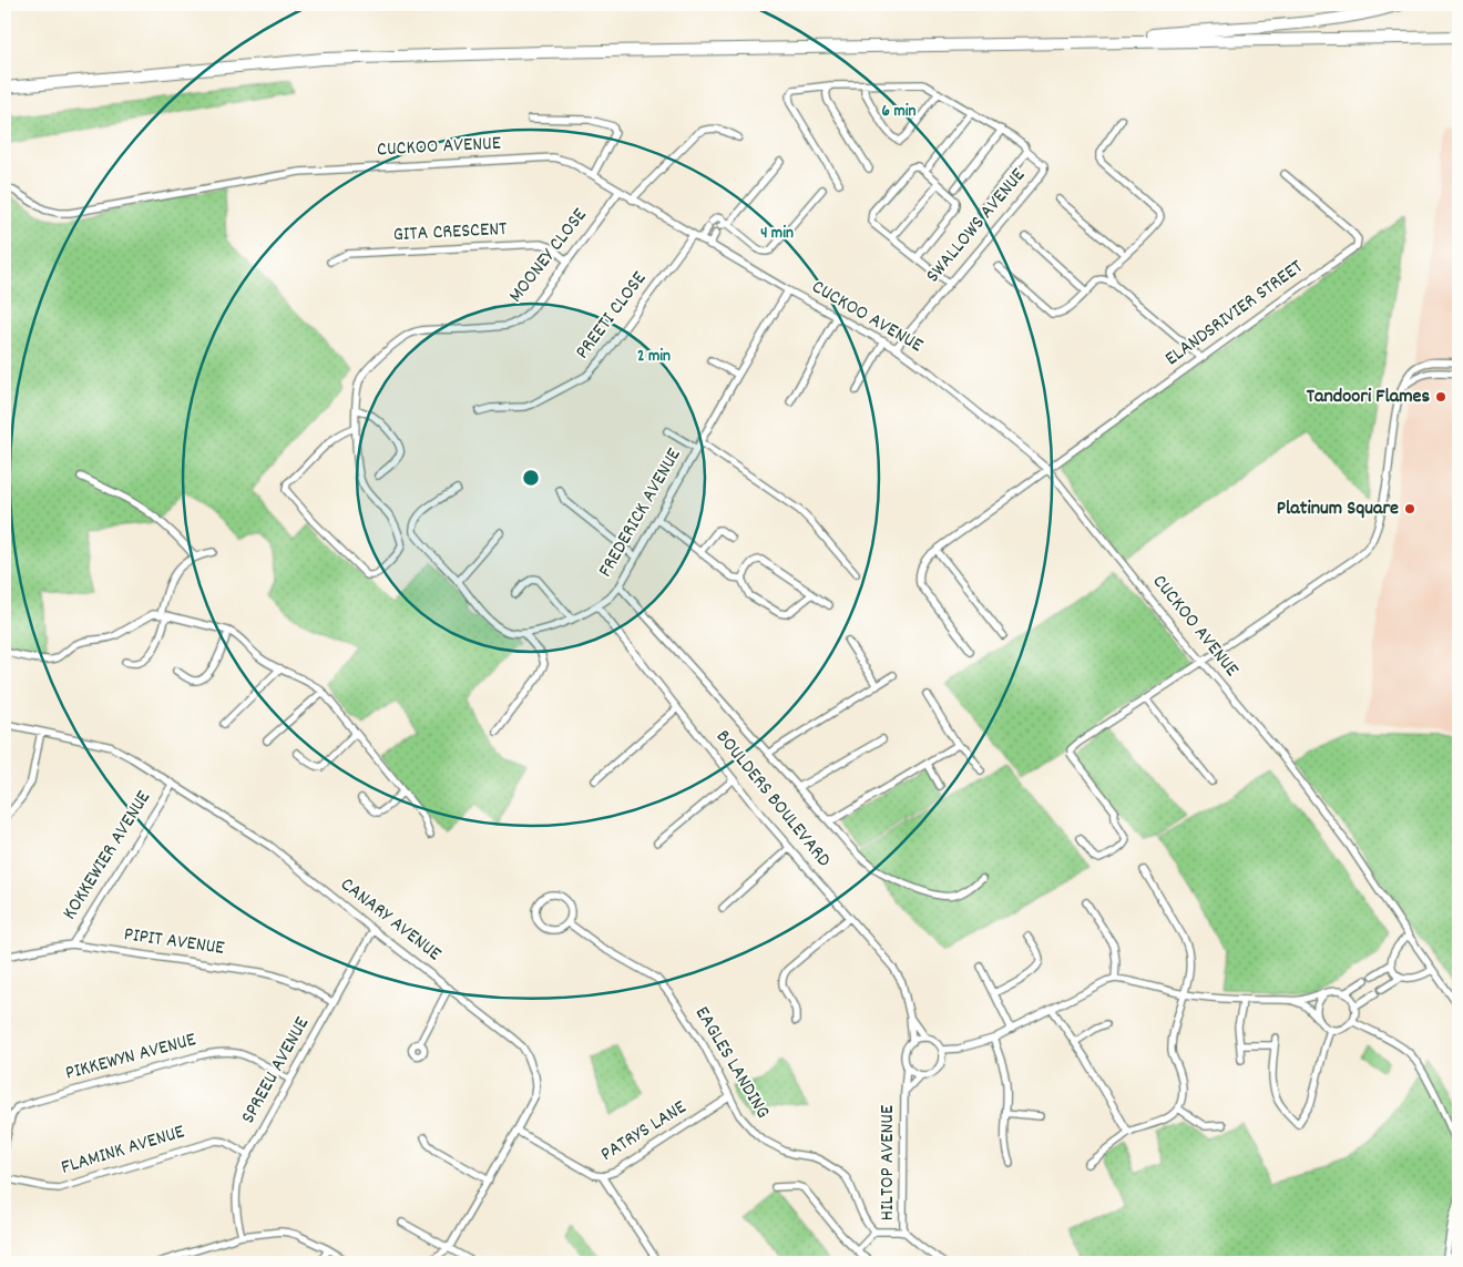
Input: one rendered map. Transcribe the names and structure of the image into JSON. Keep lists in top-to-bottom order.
{
  "streets": {
    "street": [
      "CUCKOO AVENUE",
      "SWALLOWS AVENUE",
      "GITA CRESCENT",
      "MOONEY CLOSE",
      "ELANDSRIVIER STREET",
      "PREETI CLOSE",
      "FREDERICK AVENUE",
      "BOULDERS BOULEVARD",
      "KOKKEWIER AVENUE",
      "CANARY AVENUE",
      "PIPIT AVENUE",
      "PIKKEWYN AVENUE",
      "EAGLES LANDING",
      "SPREEU AVENUE",
      "PATRYS LANE",
      "FLAMINK AVENUE",
      "HILTOP AVENUE"
    ]
  },
  "crossings": [
    ["CUCKOO AVENUE", "SWALLOWS AVENUE"],
    ["CUCKOO AVENUE", "MOONEY CLOSE"],
    ["CUCKOO AVENUE", "ELANDSRIVIER STREET"],
    ["CUCKOO AVENUE", "PREETI CLOSE"],
    ["CUCKOO AVENUE", "FREDERICK AVENUE"],
    ["GITA CRESCENT", "MOONEY CLOSE"],
    ["FREDERICK AVENUE", "BOULDERS BOULEVARD"],
    ["BOULDERS BOULEVARD", "HILTOP AVENUE"],
    ["KOKKEWIER AVENUE", "CANARY AVENUE"],
    ["KOKKEWIER AVENUE", "PIPIT AVENUE"],
    ["CANARY AVENUE", "SPREEU AVENUE"],
    ["CANARY AVENUE", "PATRYS LANE"],
    ["PIPIT AVENUE", "SPREEU AVENUE"],
    ["PIKKEWYN AVENUE", "SPREEU AVENUE"],
    ["EAGLES LANDING", "PATRYS LANE"],
    ["SPREEU AVENUE", "FLAMINK AVENUE"]
  ],
  "places": ["Tandoori Flames", "Platinum Square"],
  "rings": ["6 min", "4 min", "2 min"]
}
